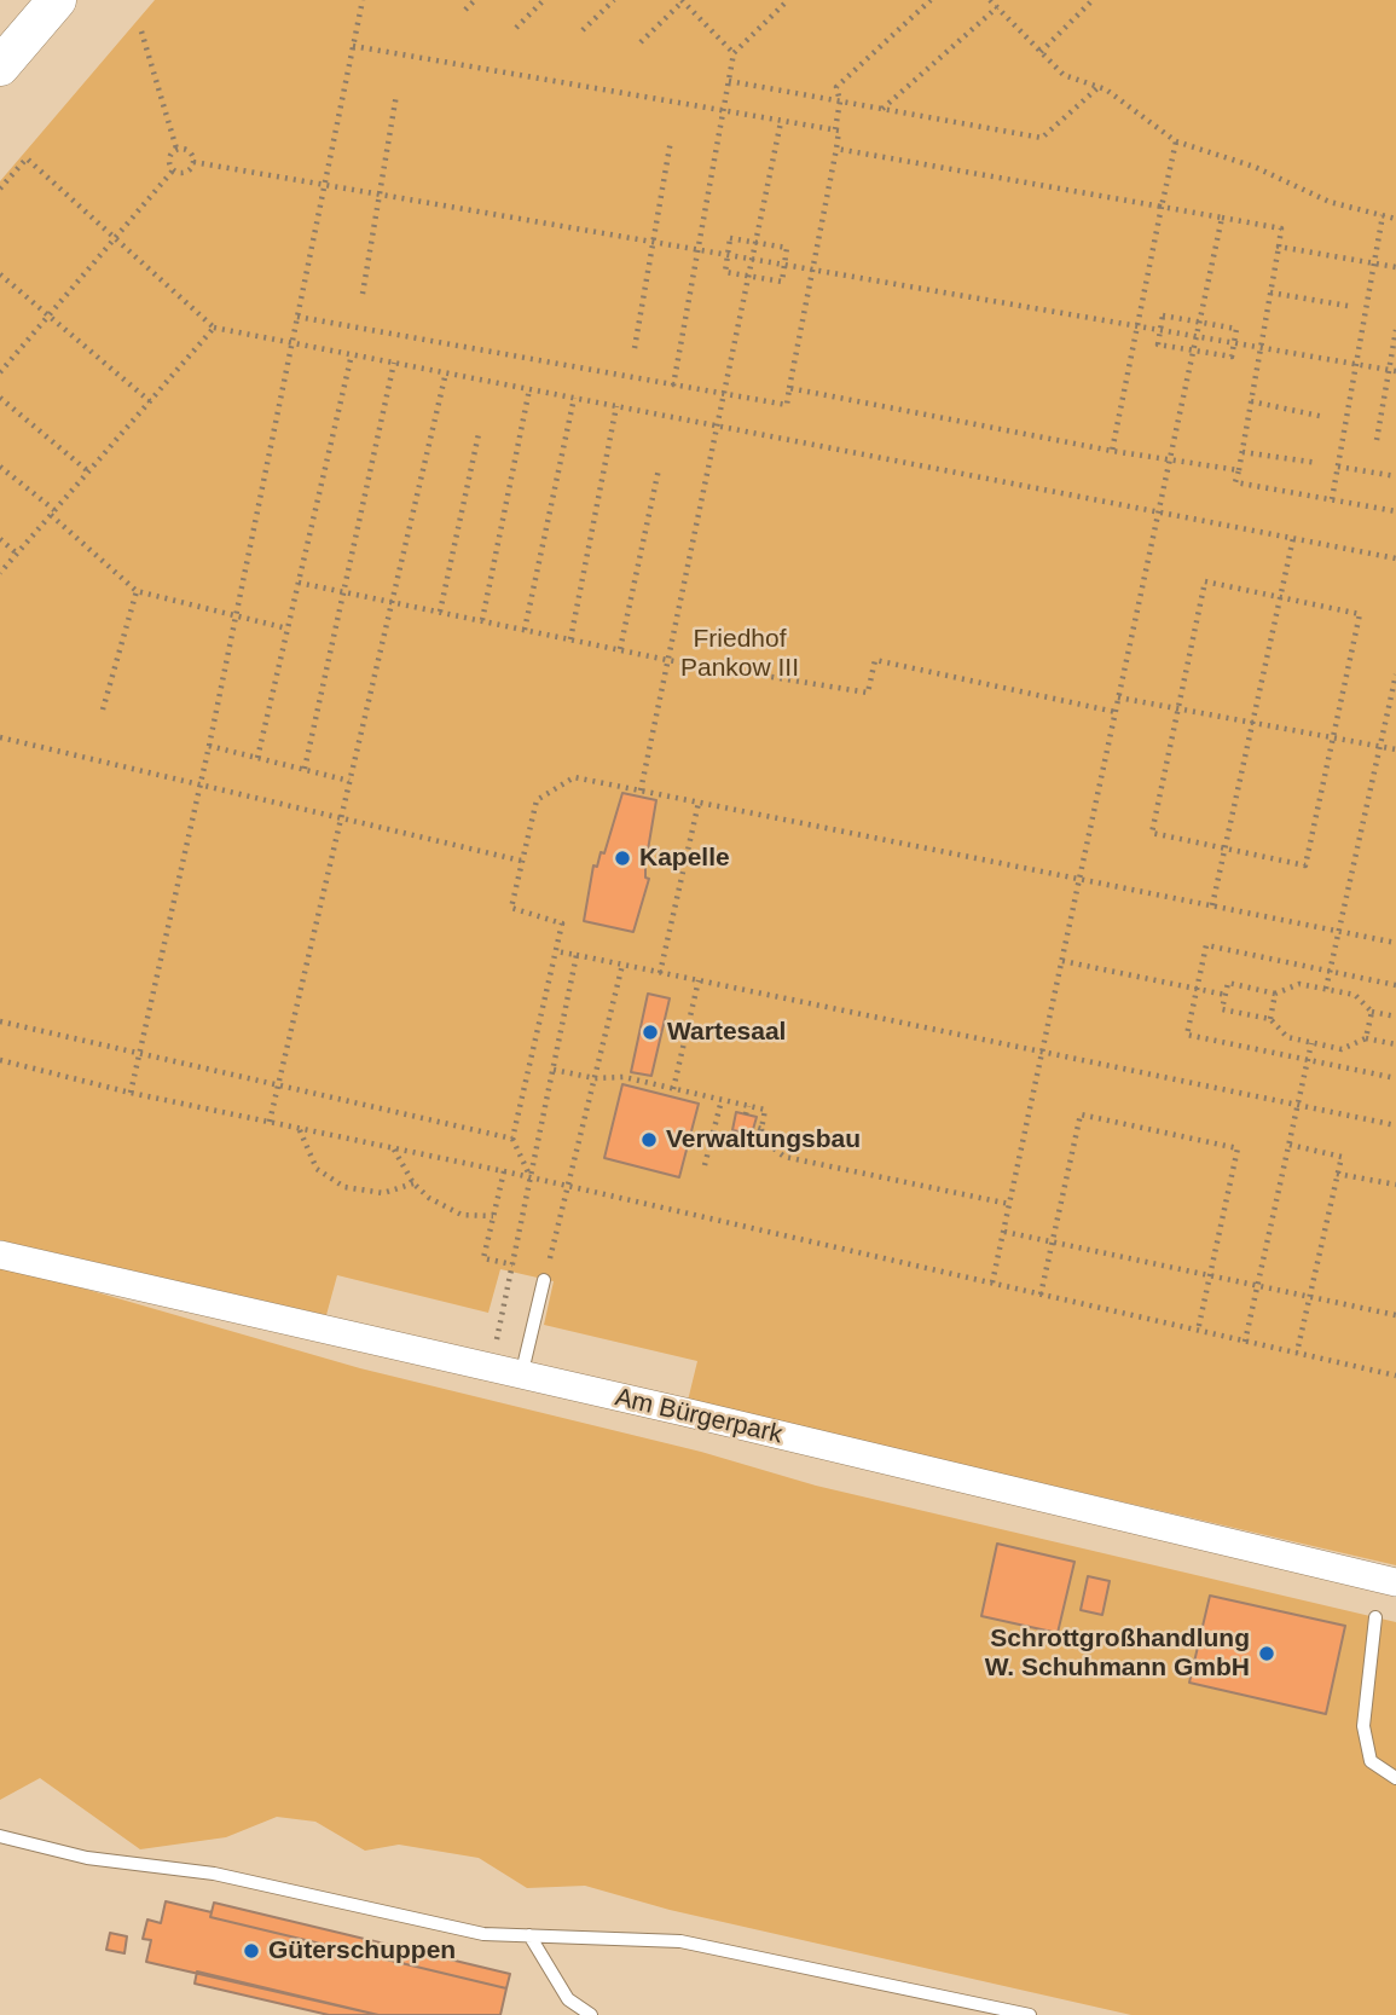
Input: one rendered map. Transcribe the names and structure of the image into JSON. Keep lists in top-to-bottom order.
{
  "streets": {
    "street": ["Am Bürgerpark"]
  },
  "parks": ["Friedhof Pankow III"],
  "places": [
    "Kapelle",
    "Wartesaal",
    "Verwaltungsbau",
    "Schrottgroßhandlung W. Schuhmann GmbH",
    "Güterschuppen"
  ]
}
